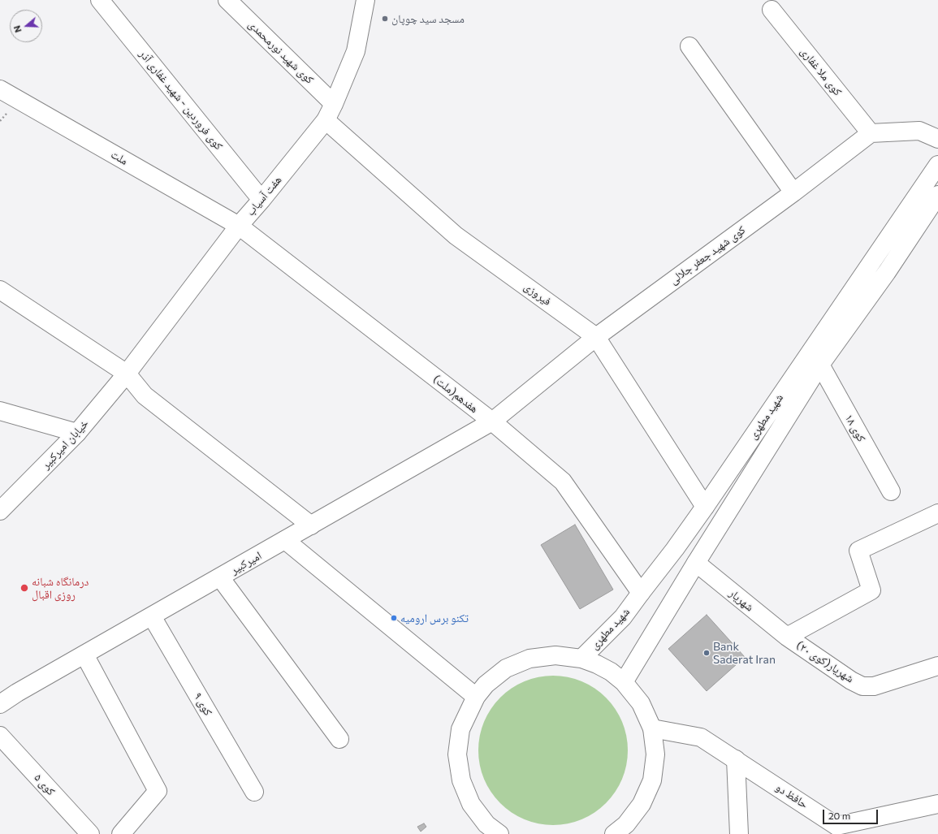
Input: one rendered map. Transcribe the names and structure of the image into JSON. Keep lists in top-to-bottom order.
{
  "streets": {
    "street": [
      "کوی شهید نورمحمدی",
      "کوی ملا غفاری",
      "کوی فروردین - شهید غفاری آذر",
      "ملت",
      "هفت آسیاب",
      "کوی شهید جعفر جلالی",
      "فیروزی",
      "هفدهم(ملت)",
      "شهید مطهری",
      "کوی ۱۸",
      "خیابان امیرکبیر",
      "امیرکبیر",
      "شهریار",
      "شهریار(کوی ۲۰)",
      "کوی ۹",
      "کوی ۵",
      "حافظ دو"
    ]
  },
  "crossings": [
    ["کوی شهید نورمحمدی", "هفت آسیاب"],
    ["کوی ملا غفاری", "کوی شهید جعفر جلالی"],
    ["کوی فروردین - شهید غفاری آذر", "هفت آسیاب"],
    ["ملت", "هفت آسیاب"],
    ["ملت", "هفدهم(ملت)"],
    ["هفت آسیاب", "فیروزی"],
    ["هفت آسیاب", "هفدهم(ملت)"],
    ["هفت آسیاب", "خیابان امیرکبیر"],
    ["کوی شهید جعفر جلالی", "فیروزی"],
    ["کوی شهید جعفر جلالی", "هفدهم(ملت)"],
    ["کوی شهید جعفر جلالی", "امیرکبیر"],
    ["فیروزی", "شهید مطهری"],
    ["هفدهم(ملت)", "شهید مطهری"],
    ["هفدهم(ملت)", "امیرکبیر"],
    ["شهید مطهری", "کوی ۱۸"],
    ["شهید مطهری", "شهریار"],
    ["امیرکبیر", "کوی ۹"],
    ["شهریار", "شهریار(کوی ۲۰)"]
  ],
  "places": [
    "مسجد سید چوپان",
    "درمانگاه شبانه روزی اقبال",
    "تکنو برس ارومیه",
    "Bank Saderat Iran"
  ],
  "scale_bar": "20 m",
  "north": "left"
}
